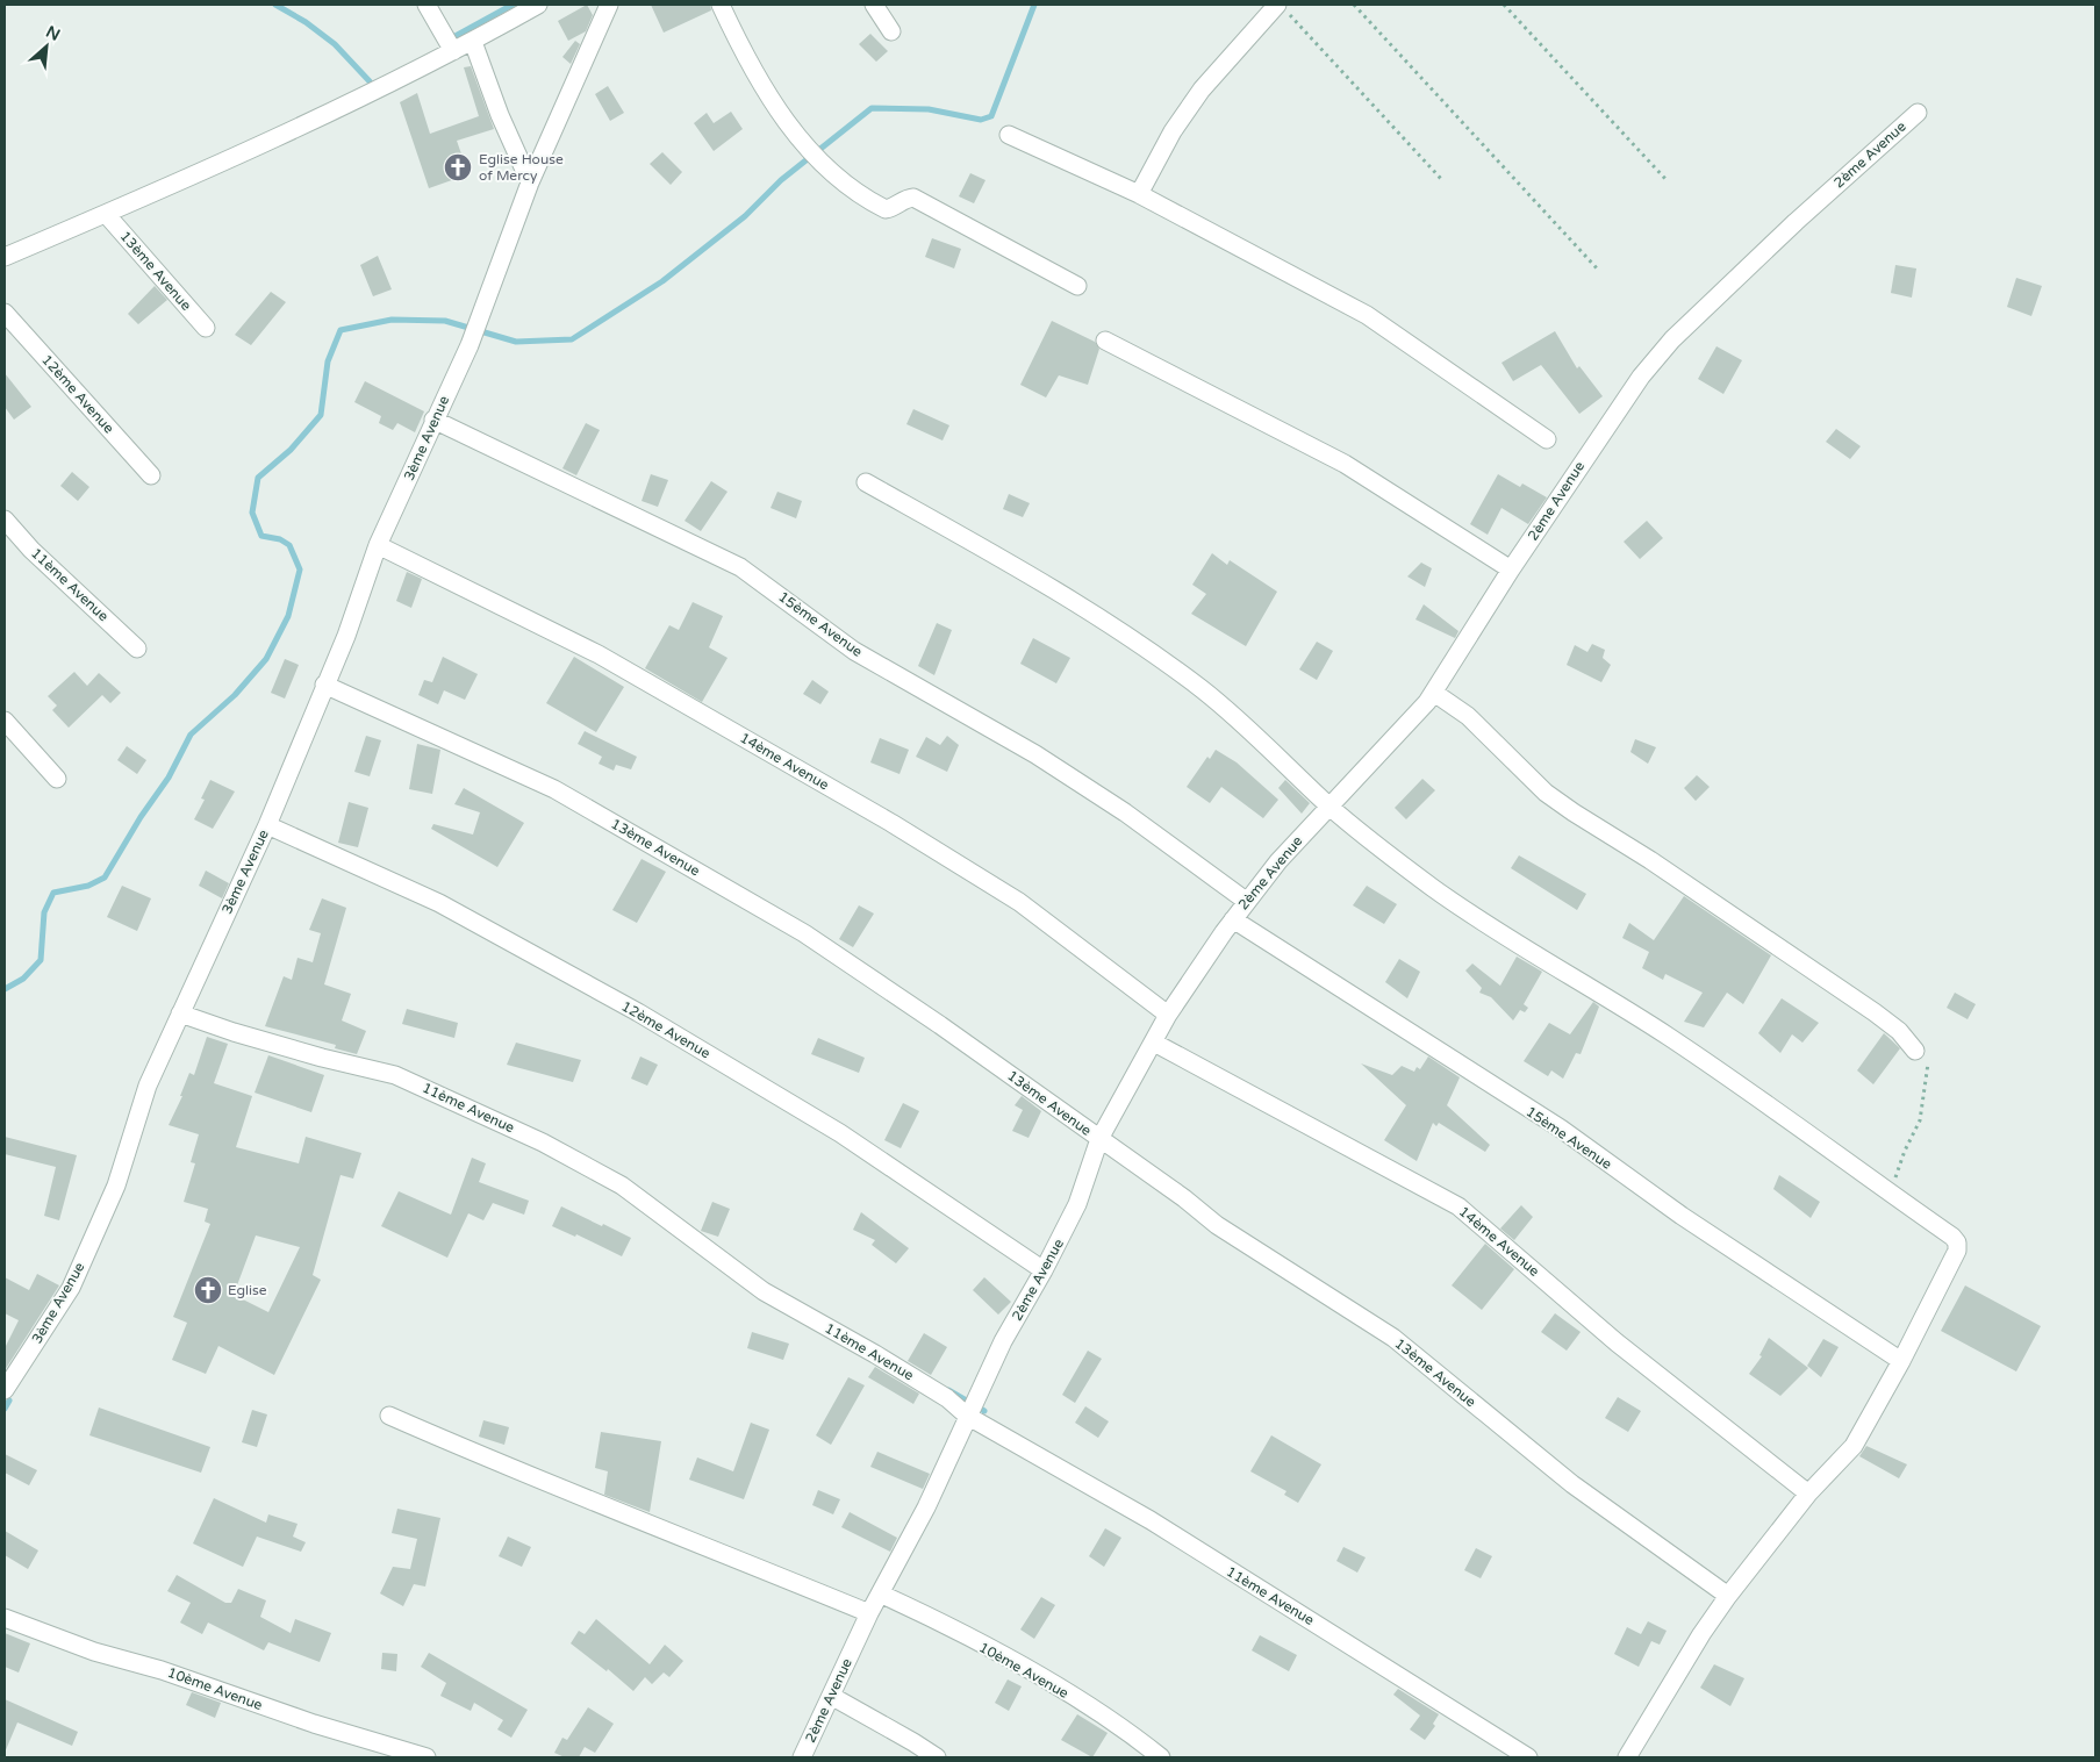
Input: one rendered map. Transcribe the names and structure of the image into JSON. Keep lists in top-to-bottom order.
{
  "streets": {
    "street": [
      "2ème Avenue",
      "13ème Avenue",
      "12ème Avenue",
      "3ème Avenue",
      "11ème Avenue",
      "15ème Avenue",
      "14ème Avenue",
      "10ème Avenue"
    ]
  },
  "crossings": [
    ["2ème Avenue", "13ème Avenue"],
    ["2ème Avenue", "12ème Avenue"],
    ["2ème Avenue", "11ème Avenue"],
    ["2ème Avenue", "15ème Avenue"],
    ["2ème Avenue", "14ème Avenue"],
    ["2ème Avenue", "10ème Avenue"],
    ["13ème Avenue", "3ème Avenue"],
    ["12ème Avenue", "3ème Avenue"],
    ["3ème Avenue", "11ème Avenue"],
    ["3ème Avenue", "15ème Avenue"],
    ["3ème Avenue", "14ème Avenue"]
  ],
  "places": {
    "church": ["Eglise House of Mercy", "Eglise"]
  },
  "north": "top right"
}
